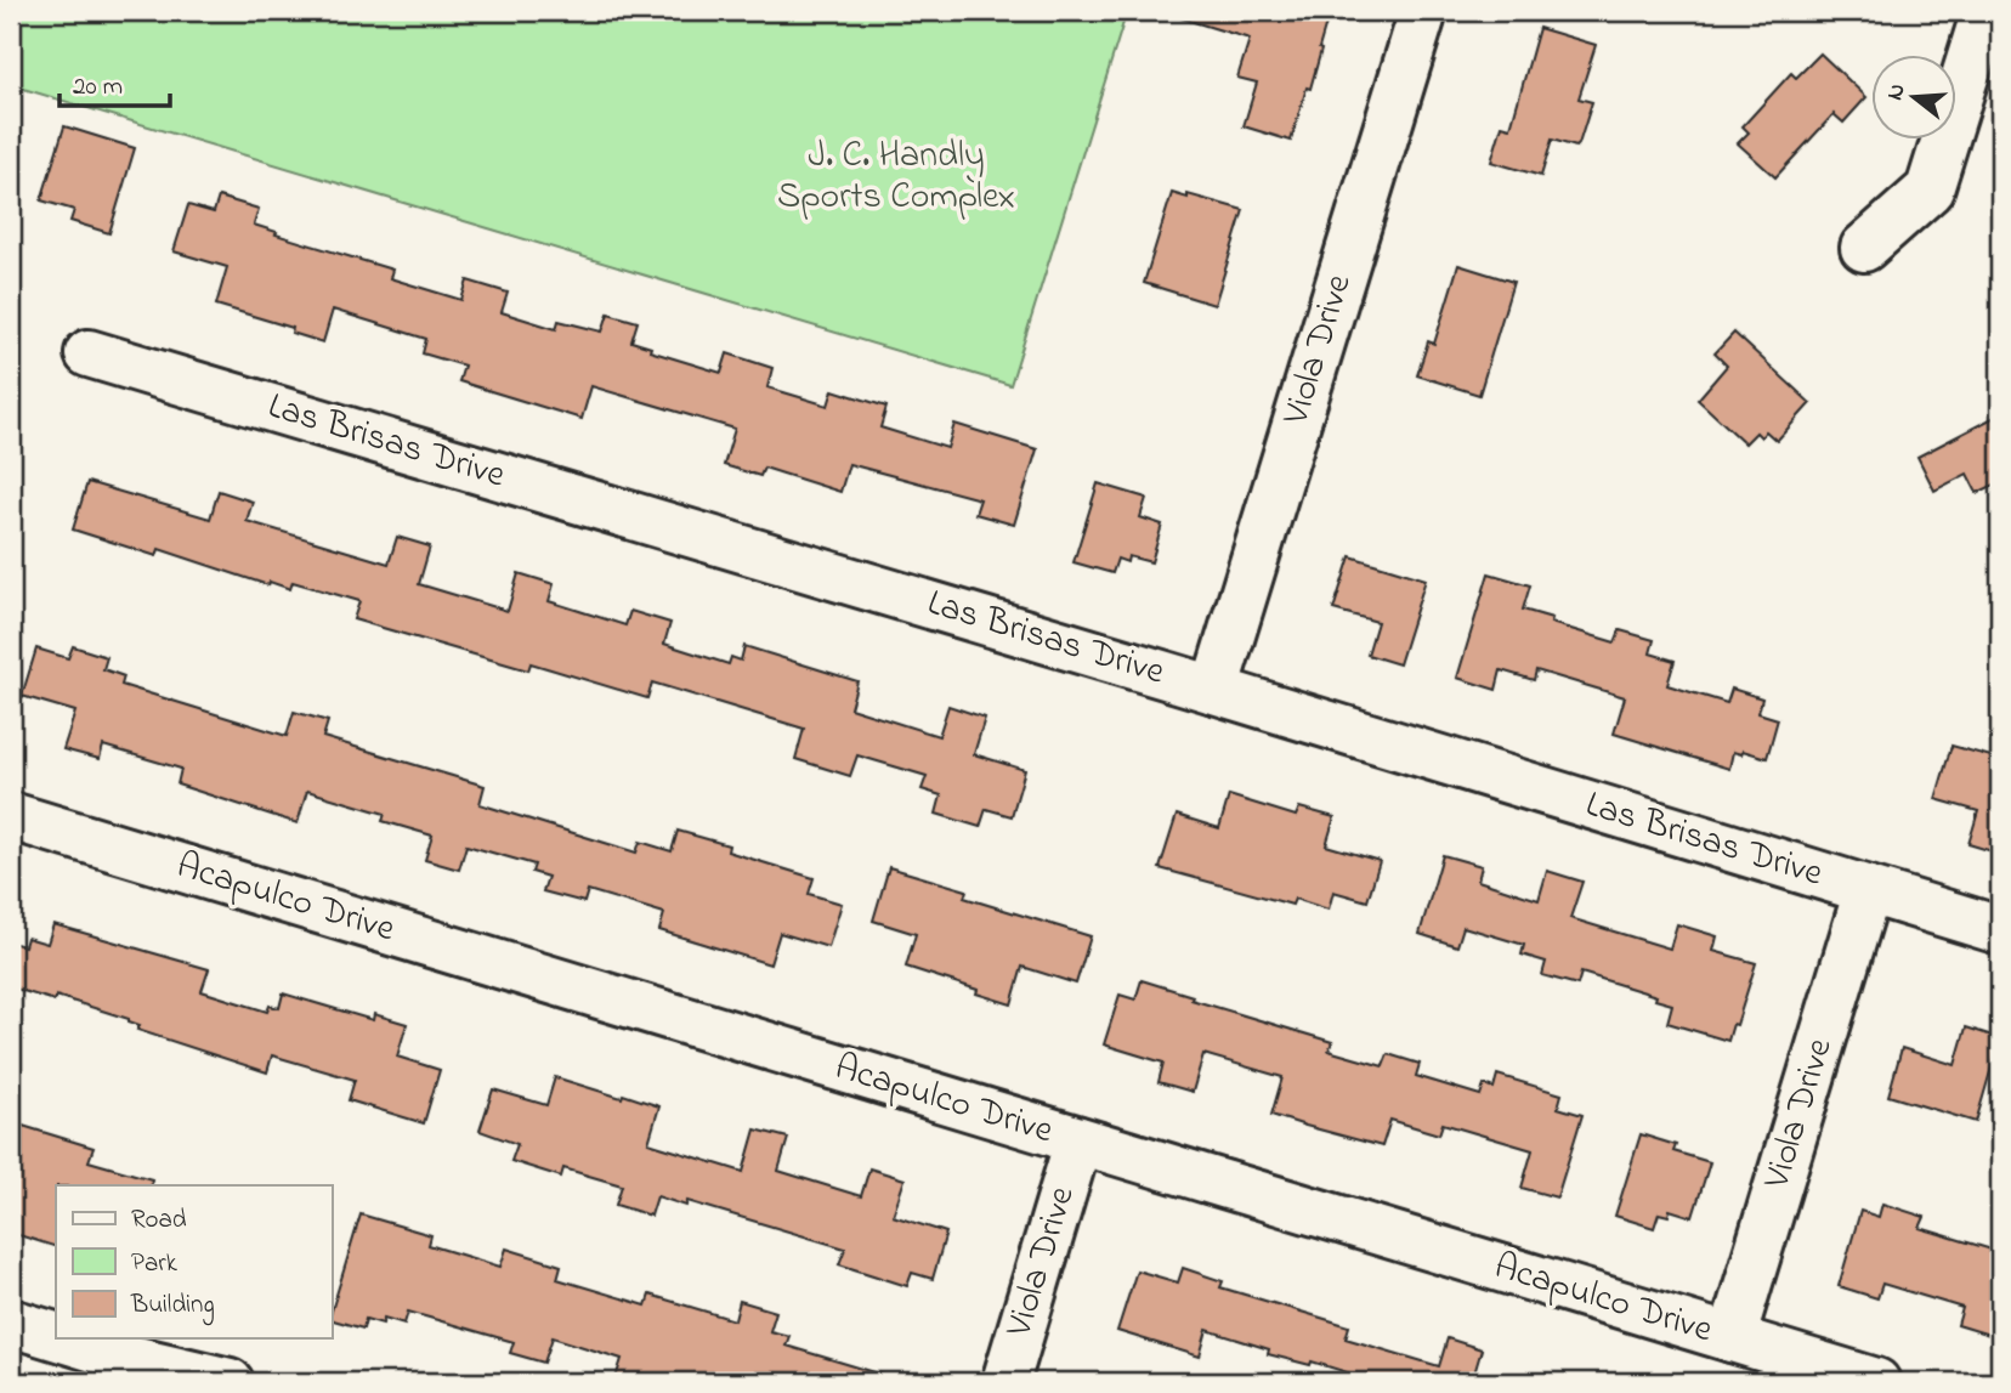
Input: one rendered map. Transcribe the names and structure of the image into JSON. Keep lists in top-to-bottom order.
{
  "streets": {
    "street": ["Viola Drive", "Las Brisas Drive", "Acapulco Drive"]
  },
  "crossings": [
    ["Viola Drive", "Las Brisas Drive"],
    ["Viola Drive", "Acapulco Drive"]
  ],
  "parks": ["J. C. Handly Sports Complex"],
  "legend": ["Road", "Park", "Building"],
  "scale_bar": "20 m",
  "north": "left"
}
